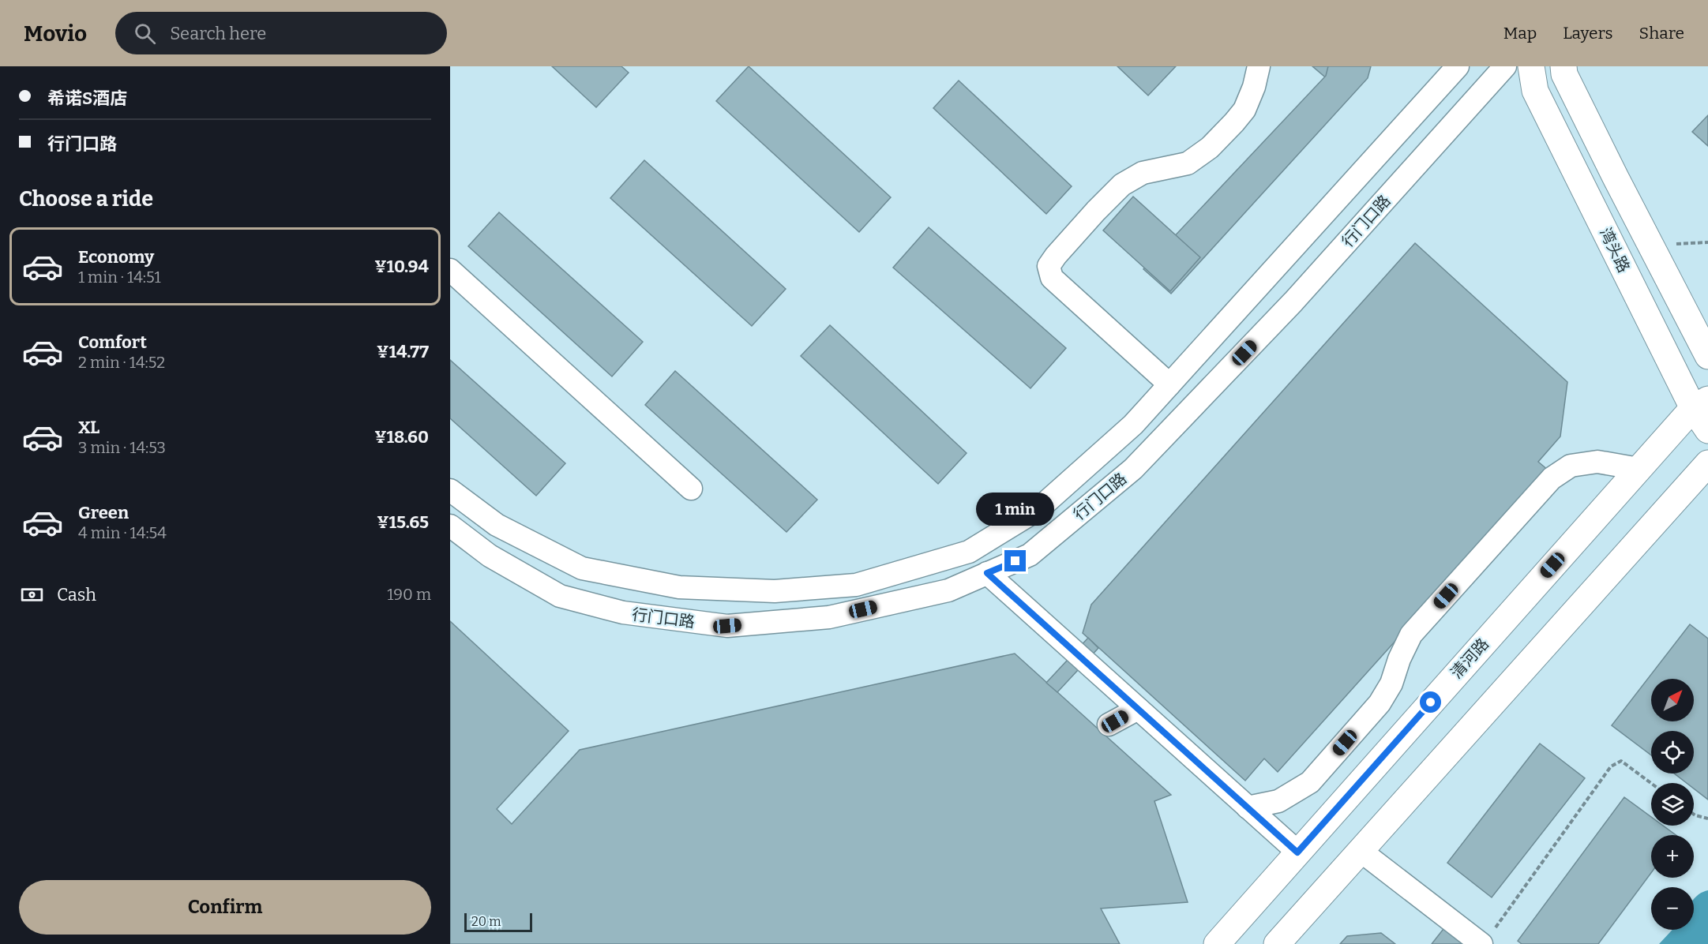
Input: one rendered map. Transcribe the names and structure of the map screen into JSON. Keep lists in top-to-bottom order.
{
  "streets": {
    "main road": ["湾头路", "清河路"],
    "street": ["行门口路"]
  },
  "crossings": [
    ["湾头路", "清河路"]
  ],
  "scale_bar": "20 m",
  "north": "top right",
  "page": {
    "header": "Movio",
    "search": "Search here",
    "nav": ["Map", "Layers", "Share"],
    "banner": ["希诺S酒店", "行门口路"],
    "heading": "Choose a ride",
    "list": [
      {
        "name": "Economy",
        "note": "1 min · 14:51",
        "value": "¥10.94"
      },
      {
        "name": "Comfort",
        "note": "2 min · 14:52",
        "value": "¥14.77"
      },
      {
        "name": "XL",
        "note": "3 min · 14:53",
        "value": "¥18.60"
      },
      {
        "name": "Green",
        "note": "4 min · 14:54",
        "value": "¥15.65"
      }
    ],
    "bubble": "1 min",
    "pay": ["Cash", "190 m"],
    "map_buttons": ["+", "−"],
    "buttons": "Confirm",
    "scale": "20 m"
  }
}
